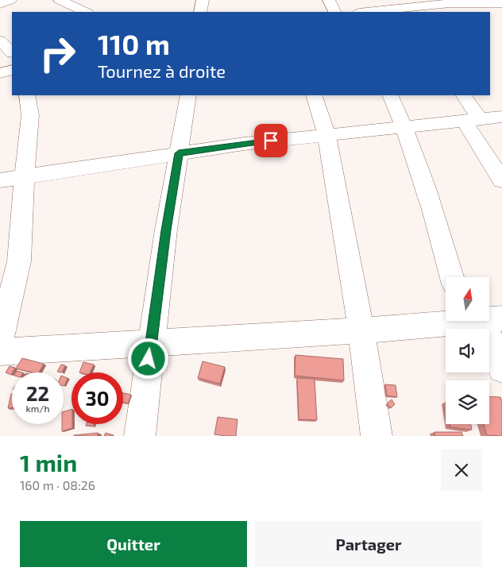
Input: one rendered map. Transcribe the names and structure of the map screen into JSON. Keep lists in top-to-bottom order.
{
  "north": "top",
  "page": {
    "turn": ["110 m", "Tournez à droite"],
    "speed": "22 km/h",
    "limit": "30",
    "heading": ["1 min", "160 m · 08:26"],
    "buttons": ["Quitter", "Partager"]
  }
}
